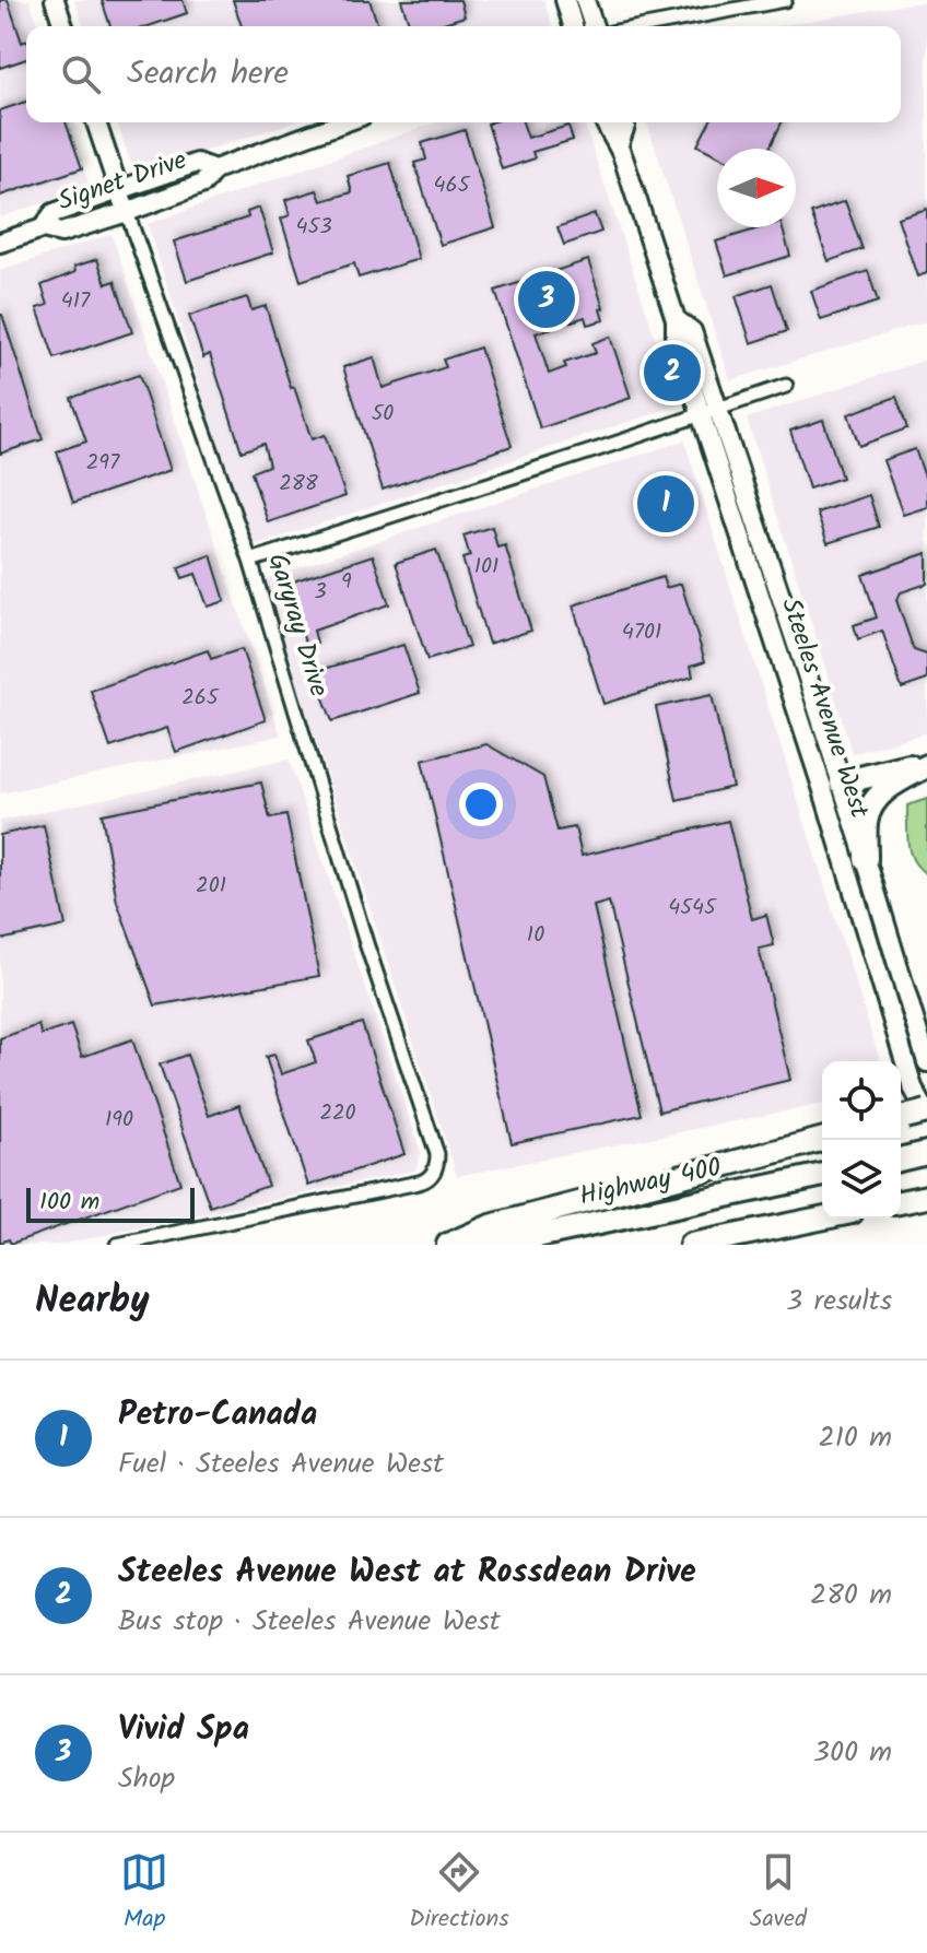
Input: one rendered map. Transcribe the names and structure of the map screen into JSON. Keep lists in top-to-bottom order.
{
  "streets": {
    "highway": ["Highway 400"],
    "main road": ["Signet Drive", "Garyray Drive", "Steeles Avenue West"]
  },
  "crossings": [
    ["Signet Drive", "Garyray Drive"]
  ],
  "house_numbers": [
    "465",
    "453",
    "417",
    "50",
    "297",
    "288",
    "101",
    "9",
    "3",
    "4701",
    "265",
    "201",
    "4545",
    "10",
    "220",
    "190"
  ],
  "scale_bar": "100 m",
  "north": "right",
  "page": {
    "search": "Search here",
    "pins": ["3", "2", "1"],
    "scale": "100 m",
    "heading": ["Nearby", "3 results"],
    "list": [
      {
        "mark": "1",
        "name": "Petro-Canada",
        "note": "Fuel · Steeles Avenue West",
        "value": "210 m"
      },
      {
        "mark": "2",
        "name": "Steeles Avenue West at Rossdean Drive",
        "note": "Bus stop · Steeles Avenue West",
        "value": "280 m"
      },
      {
        "mark": "3",
        "name": "Vivid Spa",
        "note": "Shop",
        "value": "300 m"
      }
    ],
    "nav": ["Map", "Directions", "Saved"]
  }
}
